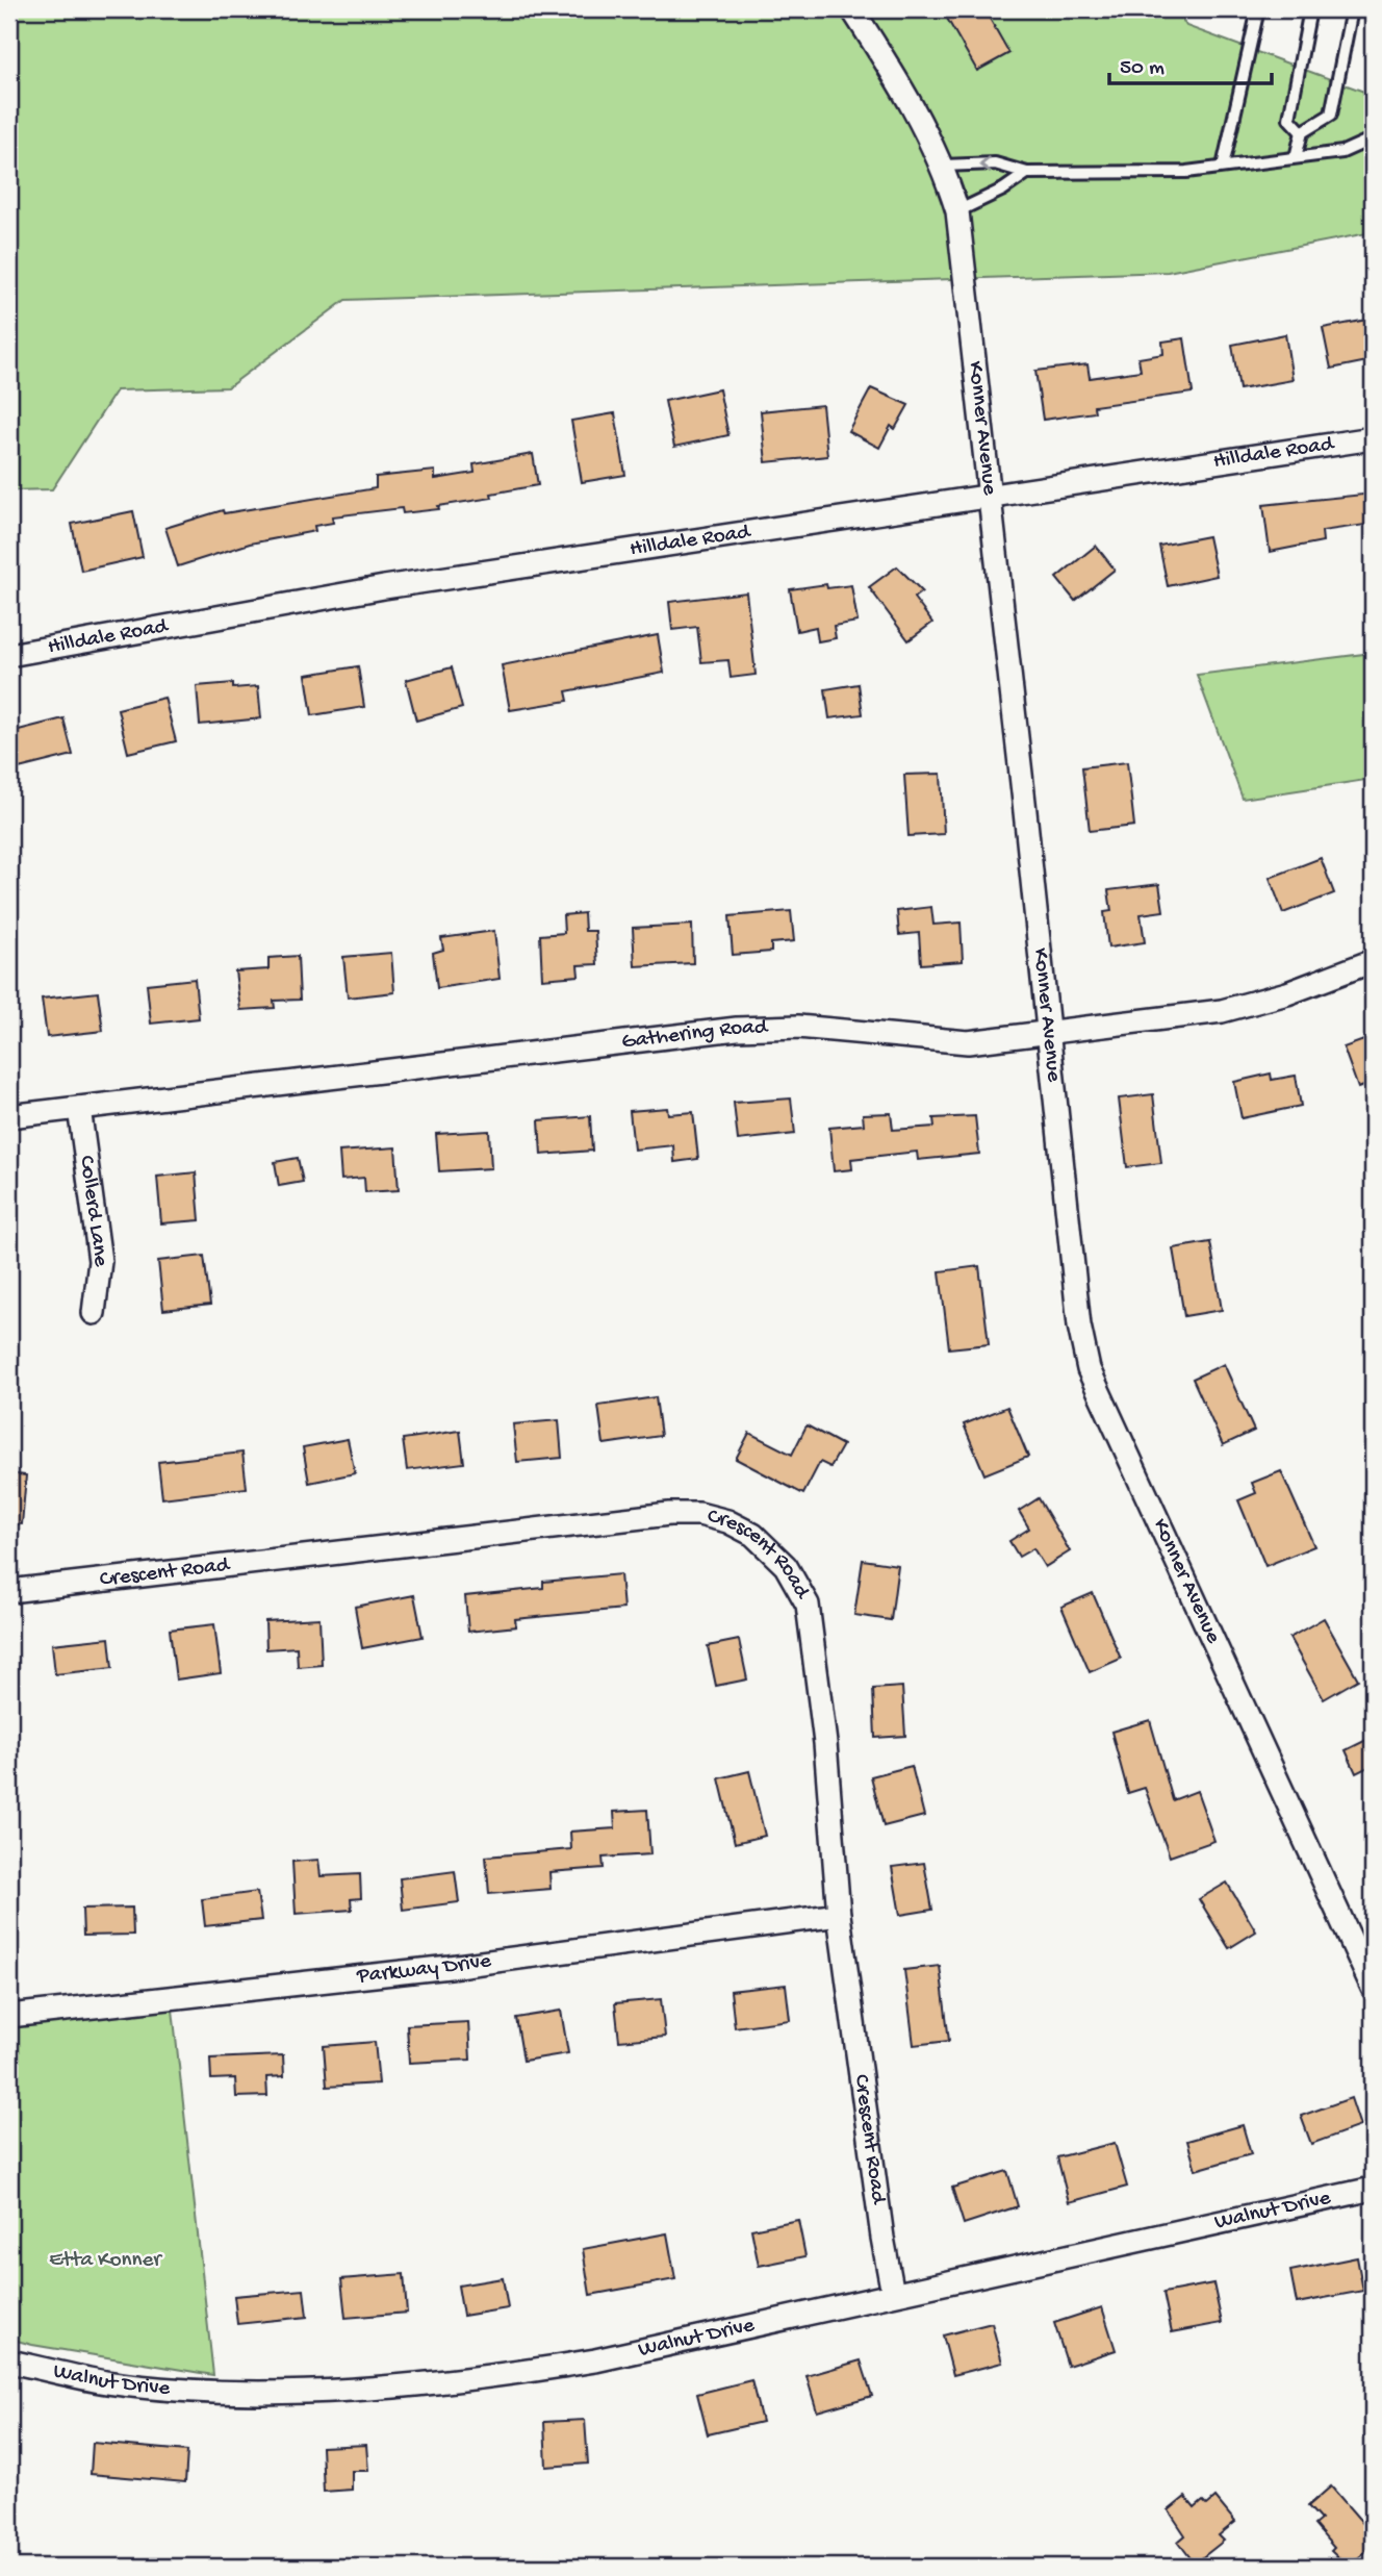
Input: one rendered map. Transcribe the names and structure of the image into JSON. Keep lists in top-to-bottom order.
{
  "streets": {
    "street": [
      "Konner Avenue",
      "Hilldale Road",
      "Gathering Road",
      "Collerd Lane",
      "Crescent Road",
      "Parkway Drive",
      "Walnut Drive"
    ]
  },
  "crossings": [
    ["Konner Avenue", "Hilldale Road"],
    ["Konner Avenue", "Gathering Road"],
    ["Gathering Road", "Collerd Lane"],
    ["Crescent Road", "Parkway Drive"],
    ["Crescent Road", "Walnut Drive"]
  ],
  "parks": ["Etta Konner"],
  "scale_bar": "50 m"
}
